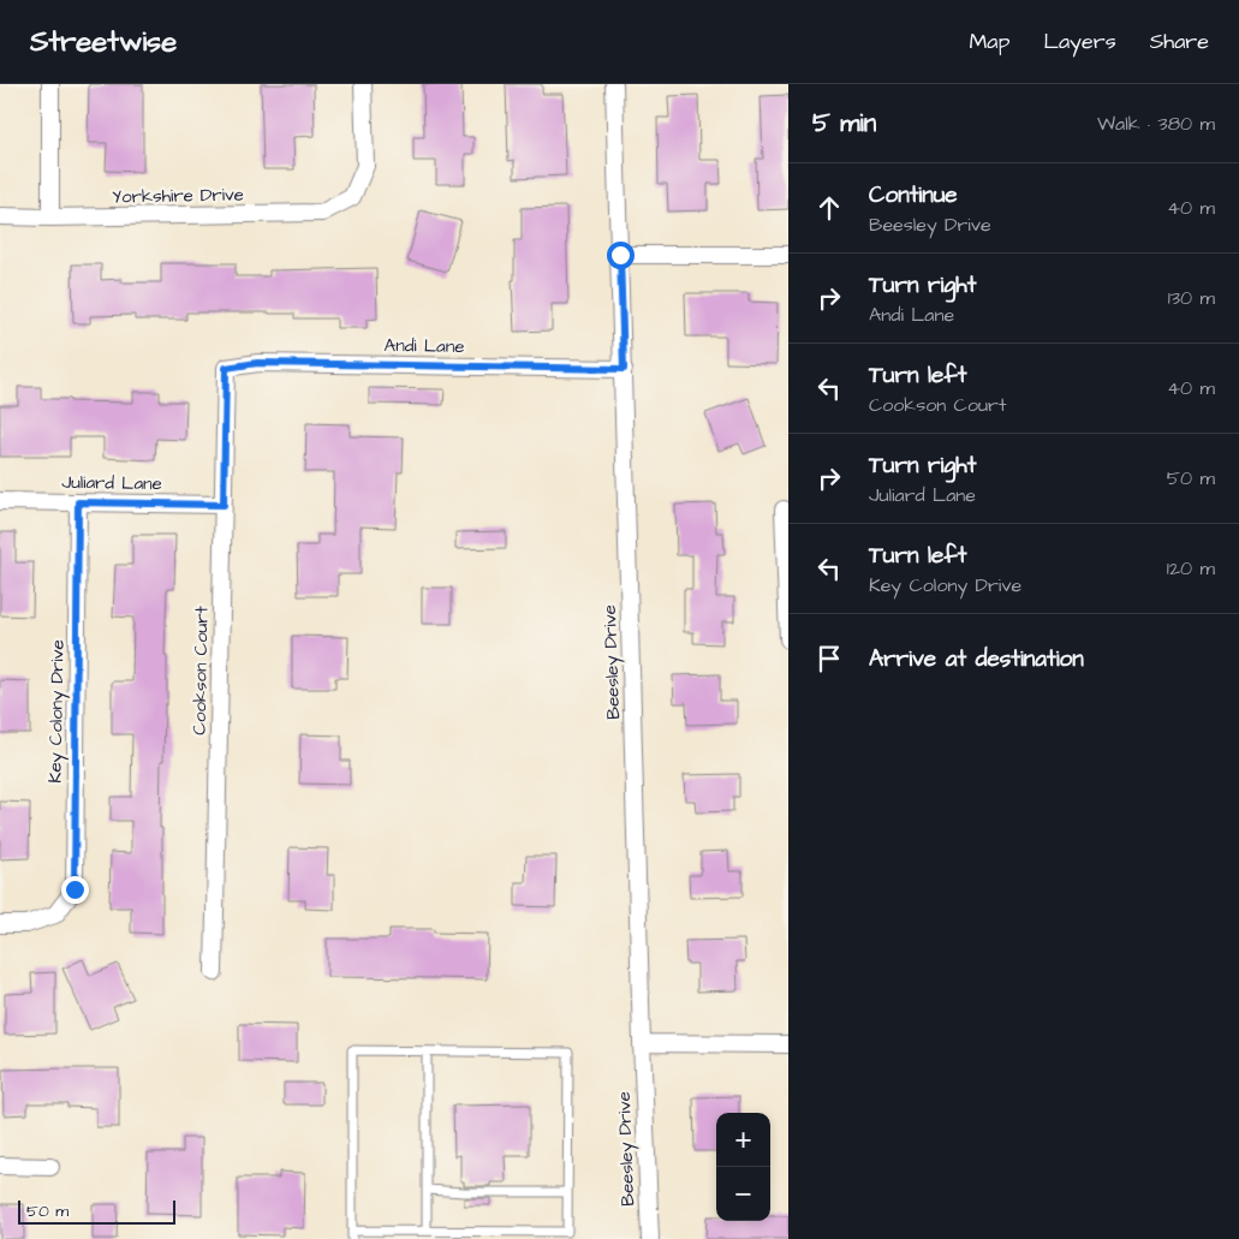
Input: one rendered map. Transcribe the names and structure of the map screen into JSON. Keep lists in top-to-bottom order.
{
  "streets": {
    "street": [
      "Yorkshire Drive",
      "Andi Lane",
      "Juliard Lane",
      "Beesley Drive",
      "Cookson Court",
      "Key Colony Drive"
    ]
  },
  "crossings": [
    ["Andi Lane", "Beesley Drive"],
    ["Andi Lane", "Cookson Court"],
    ["Juliard Lane", "Cookson Court"],
    ["Juliard Lane", "Key Colony Drive"]
  ],
  "scale_bar": "50 m",
  "page": {
    "header": "Streetwise",
    "nav": ["Map", "Layers", "Share"],
    "heading": ["5 min", "Walk · 380 m"],
    "list": [
      ["Continue", "Beesley Drive", "40 m"],
      ["Turn right", "Andi Lane", "130 m"],
      ["Turn left", "Cookson Court", "40 m"],
      ["Turn right", "Juliard Lane", "50 m"],
      ["Turn left", "Key Colony Drive", "120 m"],
      "Arrive at destination"
    ],
    "map_buttons": ["+", "−"],
    "scale": "50 m"
  }
}
